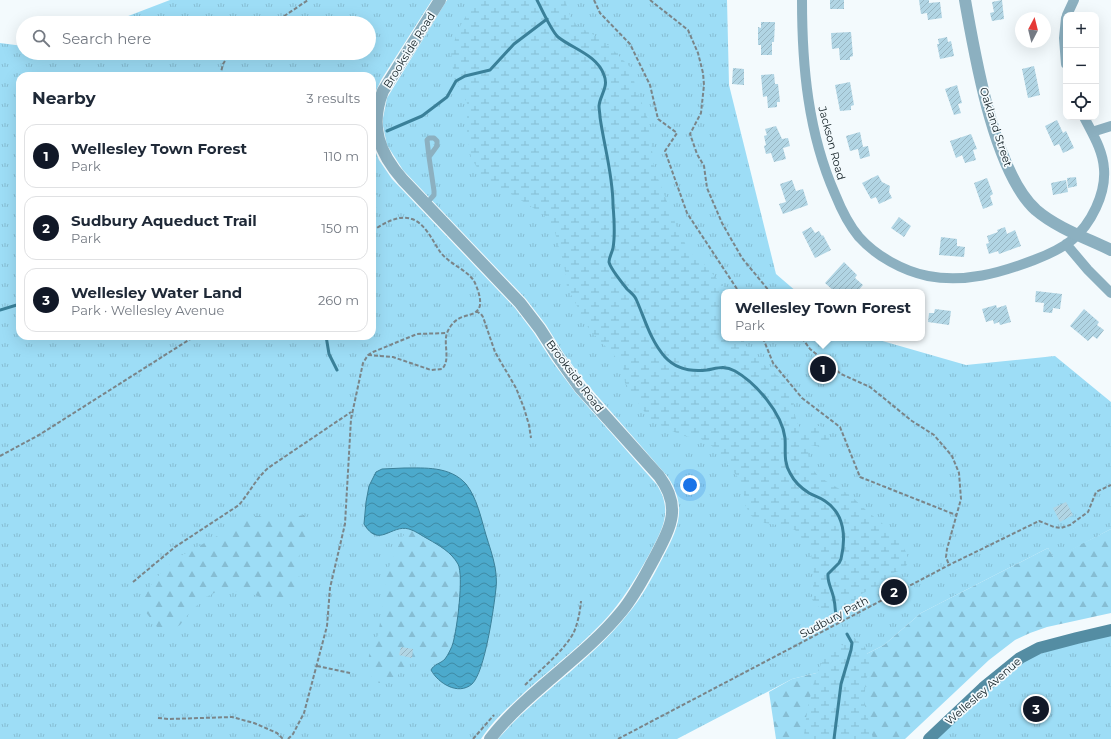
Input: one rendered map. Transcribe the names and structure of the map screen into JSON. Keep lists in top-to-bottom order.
{
  "streets": {
    "main road": ["Wellesley Avenue"],
    "street": ["Brookside Road", "Oakland Street", "Jackson Road"],
    "path": ["Sudbury Path"]
  },
  "crossings": [
    ["Oakland Street", "Jackson Road"]
  ],
  "north": "top",
  "page": {
    "map_buttons": ["+", "−"],
    "search": "Search here",
    "heading": ["Nearby", "3 results"],
    "list": [
      {
        "mark": "1",
        "name": "Wellesley Town Forest",
        "note": "Park",
        "value": "110 m"
      },
      {
        "mark": "2",
        "name": "Sudbury Aqueduct Trail",
        "note": "Park",
        "value": "150 m"
      },
      {
        "mark": "3",
        "name": "Wellesley Water Land",
        "note": "Park · Wellesley Avenue",
        "value": "260 m"
      }
    ],
    "popup": ["Wellesley Town Forest", "Park"],
    "pins": ["1", "2", "3"]
  }
}
